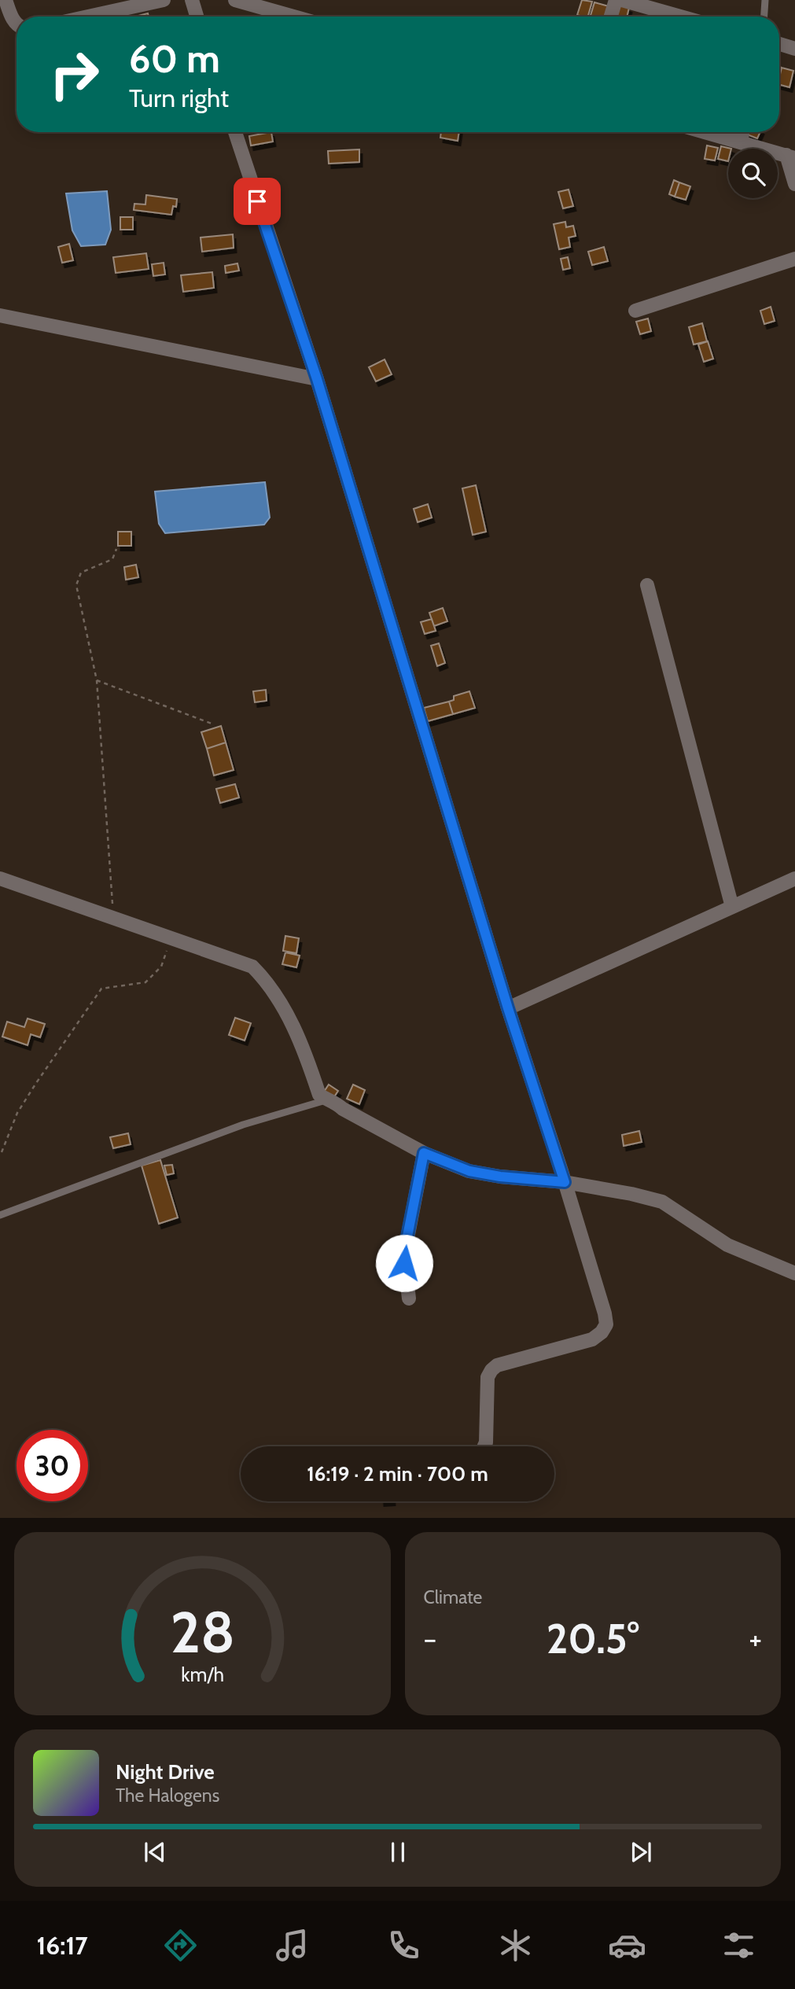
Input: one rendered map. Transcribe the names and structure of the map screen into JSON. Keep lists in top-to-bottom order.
{
  "page": {
    "turn": ["60 m", "Turn right"],
    "limit": "30",
    "trip": "16:19 · 2 min · 700 m",
    "tile": "Climate",
    "heat": ["−", "20.5°", "+"],
    "song": ["Night Drive", "The Halogens"],
    "tabs": "16:17",
    "gauge": ["28", "km/h"]
  }
}
